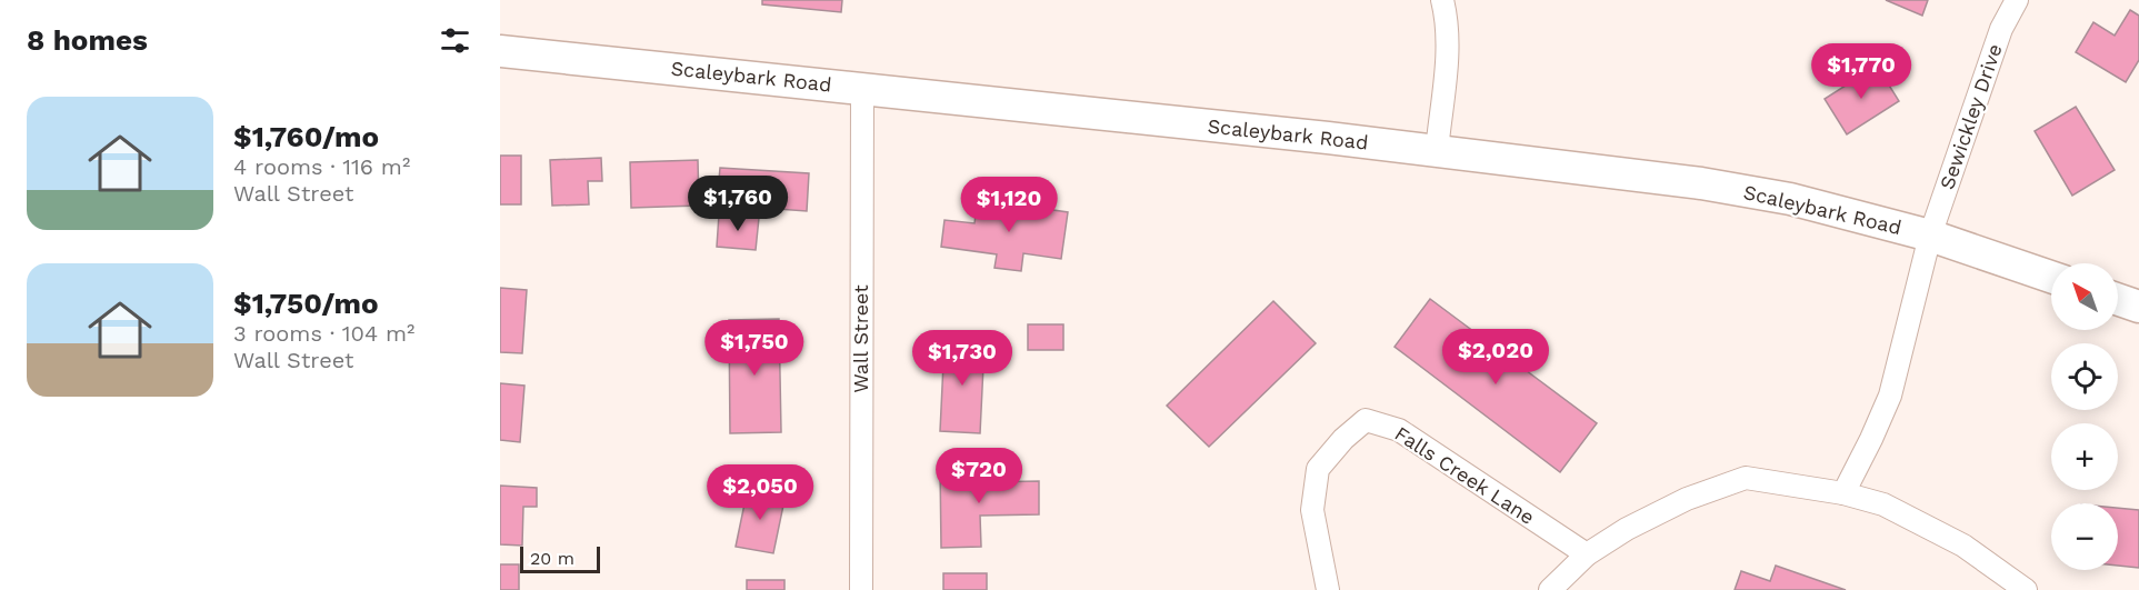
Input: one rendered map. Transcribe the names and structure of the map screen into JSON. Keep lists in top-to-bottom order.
{
  "streets": {
    "street": [
      "Scaleybark Road",
      "Sewickley Drive",
      "Wall Street",
      "Falls Creek Lane"
    ]
  },
  "crossings": [
    ["Scaleybark Road", "Sewickley Drive"],
    ["Scaleybark Road", "Wall Street"]
  ],
  "scale_bar": "20 m",
  "north": "top left",
  "page": {
    "heading": "8 homes",
    "price": [
      "$1,770",
      "$1,760",
      "$1,120",
      "$1,750",
      "$2,020",
      "$1,730",
      "$720",
      "$2,050"
    ],
    "list": [
      {
        "name": "$1,760/mo",
        "note": "4 rooms · 116 m² · Wall Street"
      },
      {
        "name": "$1,750/mo",
        "note": "3 rooms · 104 m² · Wall Street"
      }
    ],
    "map_buttons": ["+", "−"],
    "scale": "20 m"
  }
}
